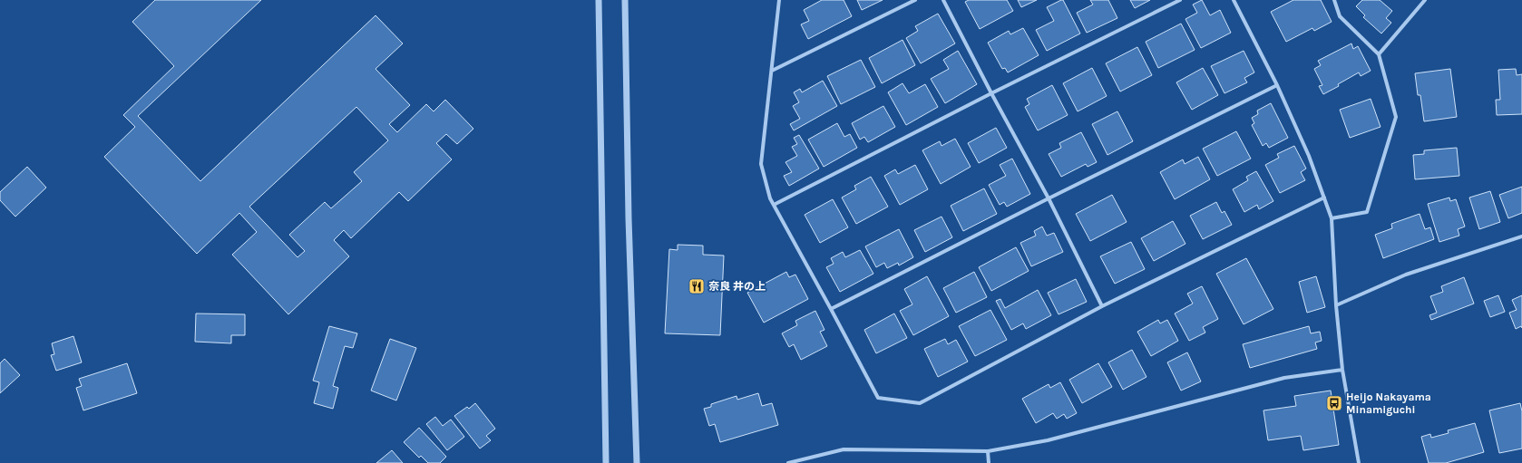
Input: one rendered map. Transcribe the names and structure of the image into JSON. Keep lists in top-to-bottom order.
{
  "places": {
    "restaurant": ["奈良 井の上"],
    "bus stop": ["Heijo Nakayama Minamiguchi"]
  }
}
